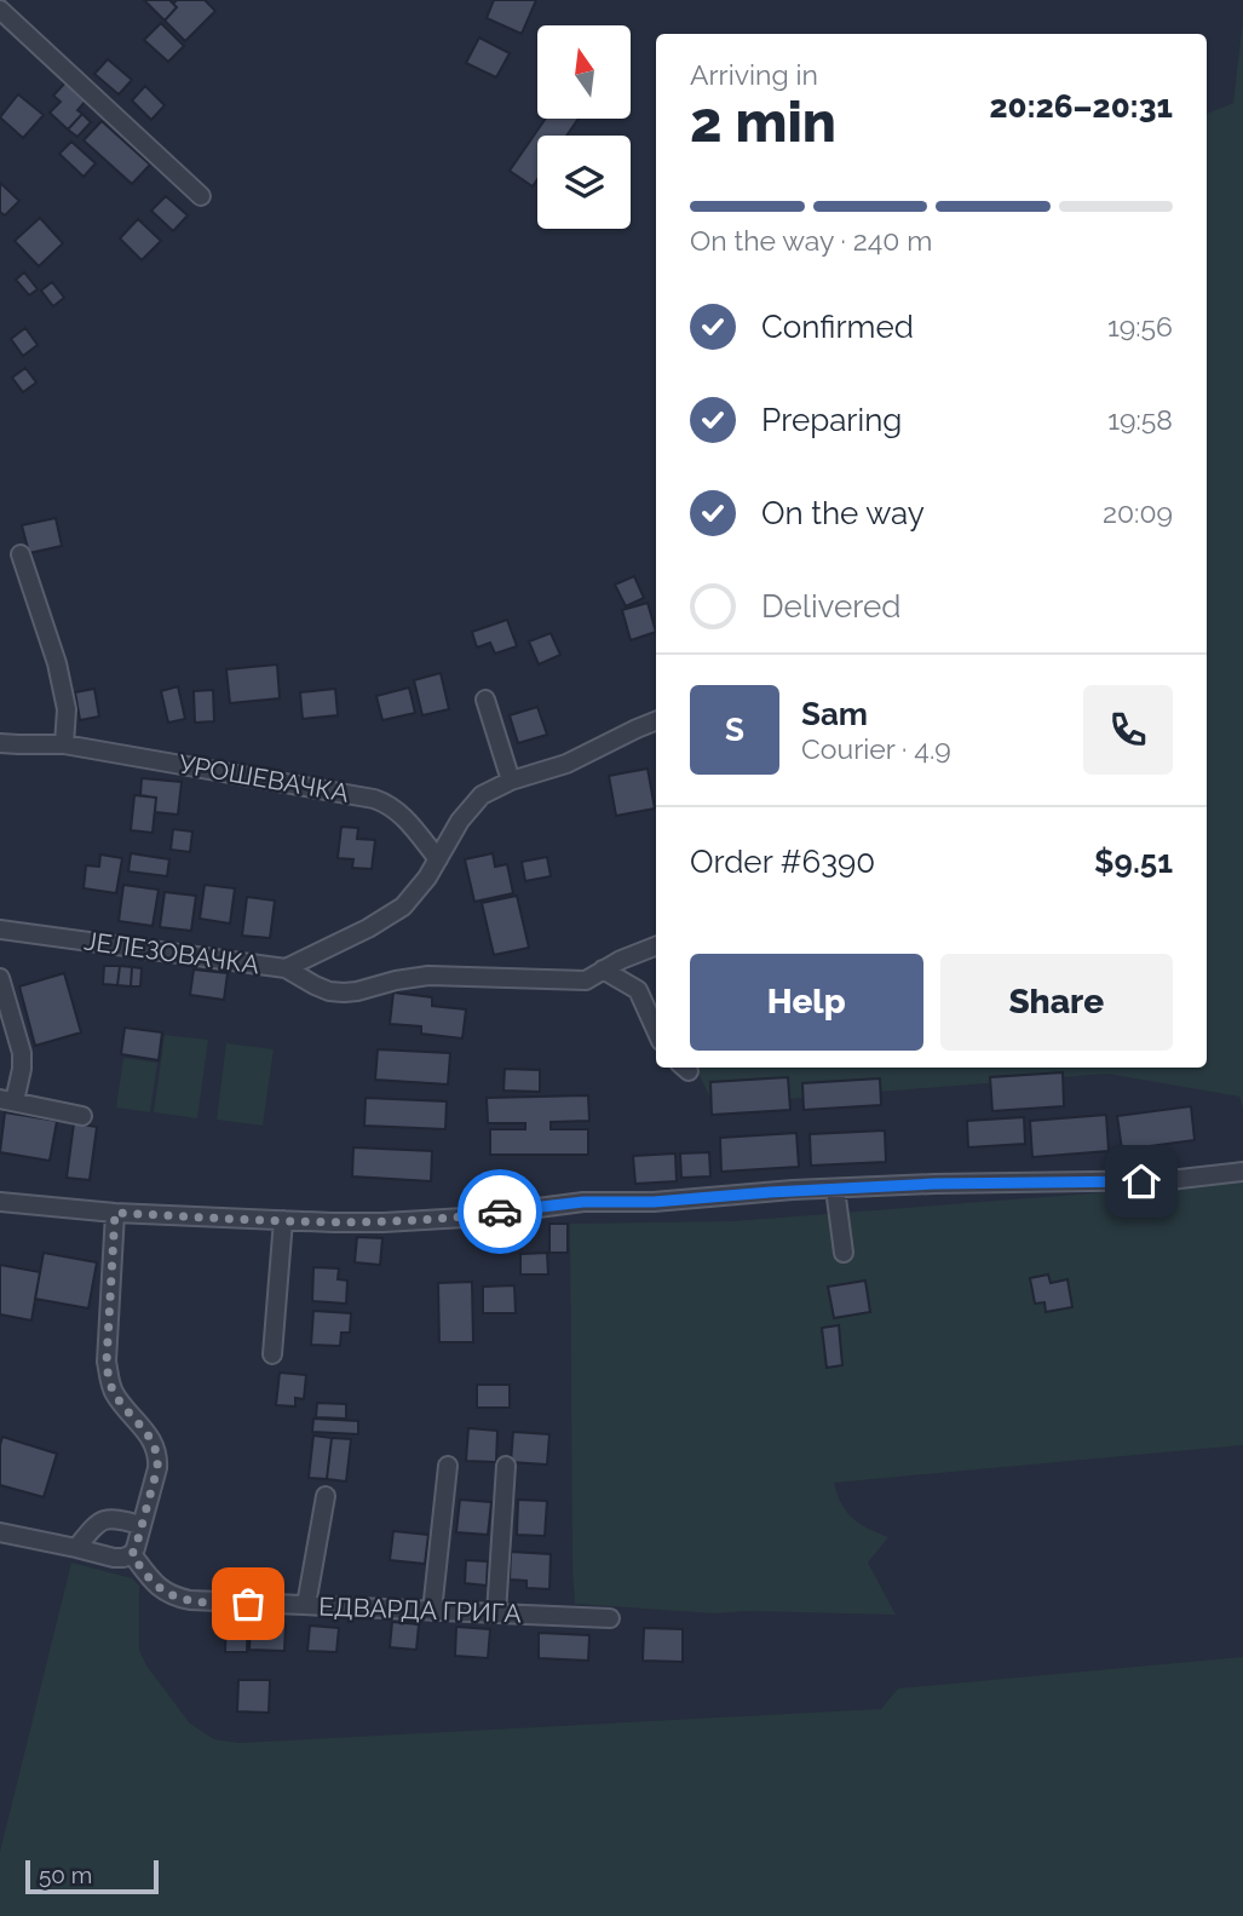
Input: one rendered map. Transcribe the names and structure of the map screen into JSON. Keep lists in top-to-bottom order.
{
  "streets": {
    "street": ["УРОШЕВАЧКА", "ЈЕЛЕЗОВАЧКА", "ЕДВАРДА ГРИГА"]
  },
  "crossings": [
    ["УРОШЕВАЧКА", "ЈЕЛЕЗОВАЧКА"]
  ],
  "scale_bar": "50 m",
  "north": "top",
  "page": {
    "heading": ["2 min", "Arriving in", "20:26–20:31"],
    "panel": [
      "Sam",
      "Courier · 4.9",
      "Order #6390",
      "$9.51"
    ],
    "bar": "On the way · 240 m",
    "list": [
      ["Confirmed", "19:56"],
      ["Preparing", "19:58"],
      ["On the way", "20:09"],
      "Delivered"
    ],
    "round": "S",
    "buttons": ["Help", "Share"],
    "scale": "50 m"
  }
}
